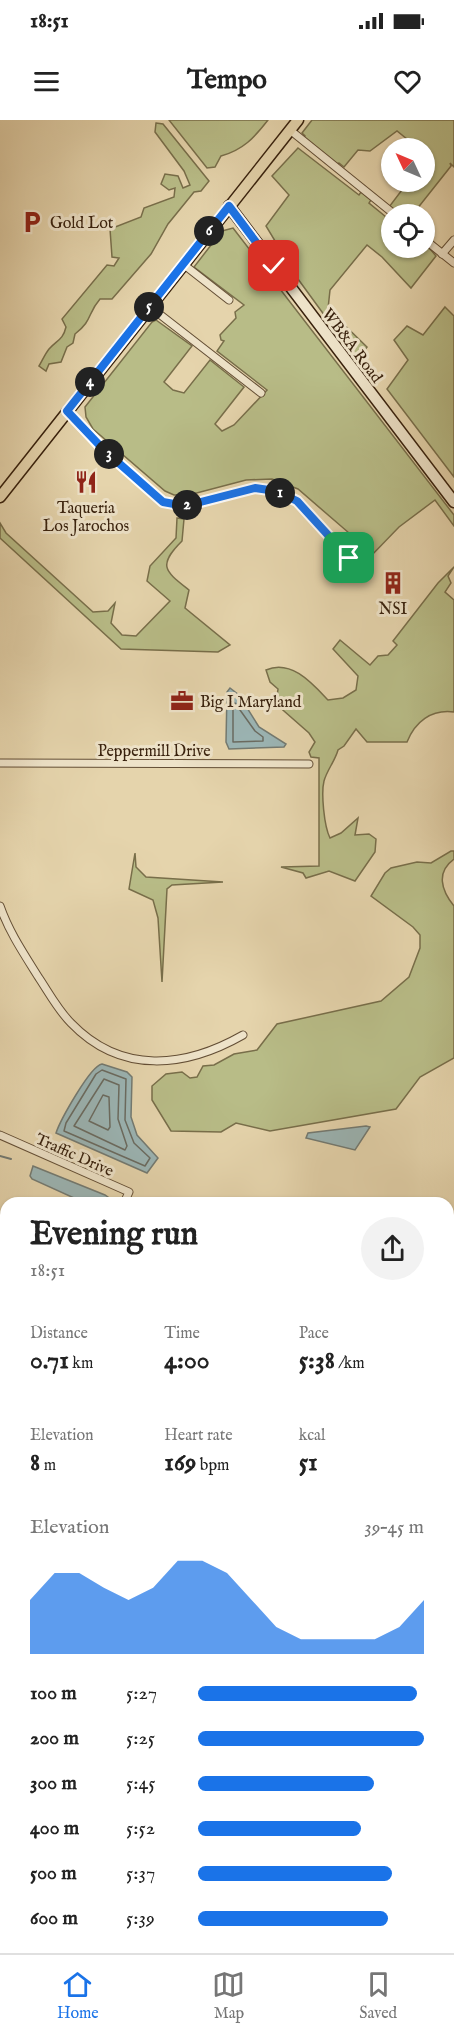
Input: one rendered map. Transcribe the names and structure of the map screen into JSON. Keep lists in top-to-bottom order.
{
  "streets": {
    "street": ["WB&A Road", "Peppermill Drive", "Traffic Drive"]
  },
  "places": {
    "parking": ["Gold Lot"],
    "restaurant": ["Taqueria Los Jarochos"],
    "building": ["NSI"],
    "office": ["Big I Maryland"]
  },
  "north": "top left",
  "page": {
    "status": "18:51",
    "header": "Tempo",
    "pins": [
      "6",
      "5",
      "4",
      "3",
      "1",
      "2"
    ],
    "heading": ["Evening run", "18:51"],
    "stats": [
      ["Distance", "0.71 km"],
      ["Time", "4:00"],
      ["Pace", "5:38 /km"],
      ["Elevation", "8 m"],
      ["Heart rate", "169 bpm"],
      ["kcal", "51"]
    ],
    "chart": ["Elevation", "39–45 m"],
    "list": [
      {
        "name": "100 m",
        "note": "5:27"
      },
      {
        "name": "200 m",
        "note": "5:25"
      },
      {
        "name": "300 m",
        "note": "5:45"
      },
      {
        "name": "400 m",
        "note": "5:52"
      },
      {
        "name": "500 m",
        "note": "5:37"
      },
      {
        "name": "600 m",
        "note": "5:39"
      }
    ],
    "tabs": ["Home", "Map", "Saved"]
  }
}
